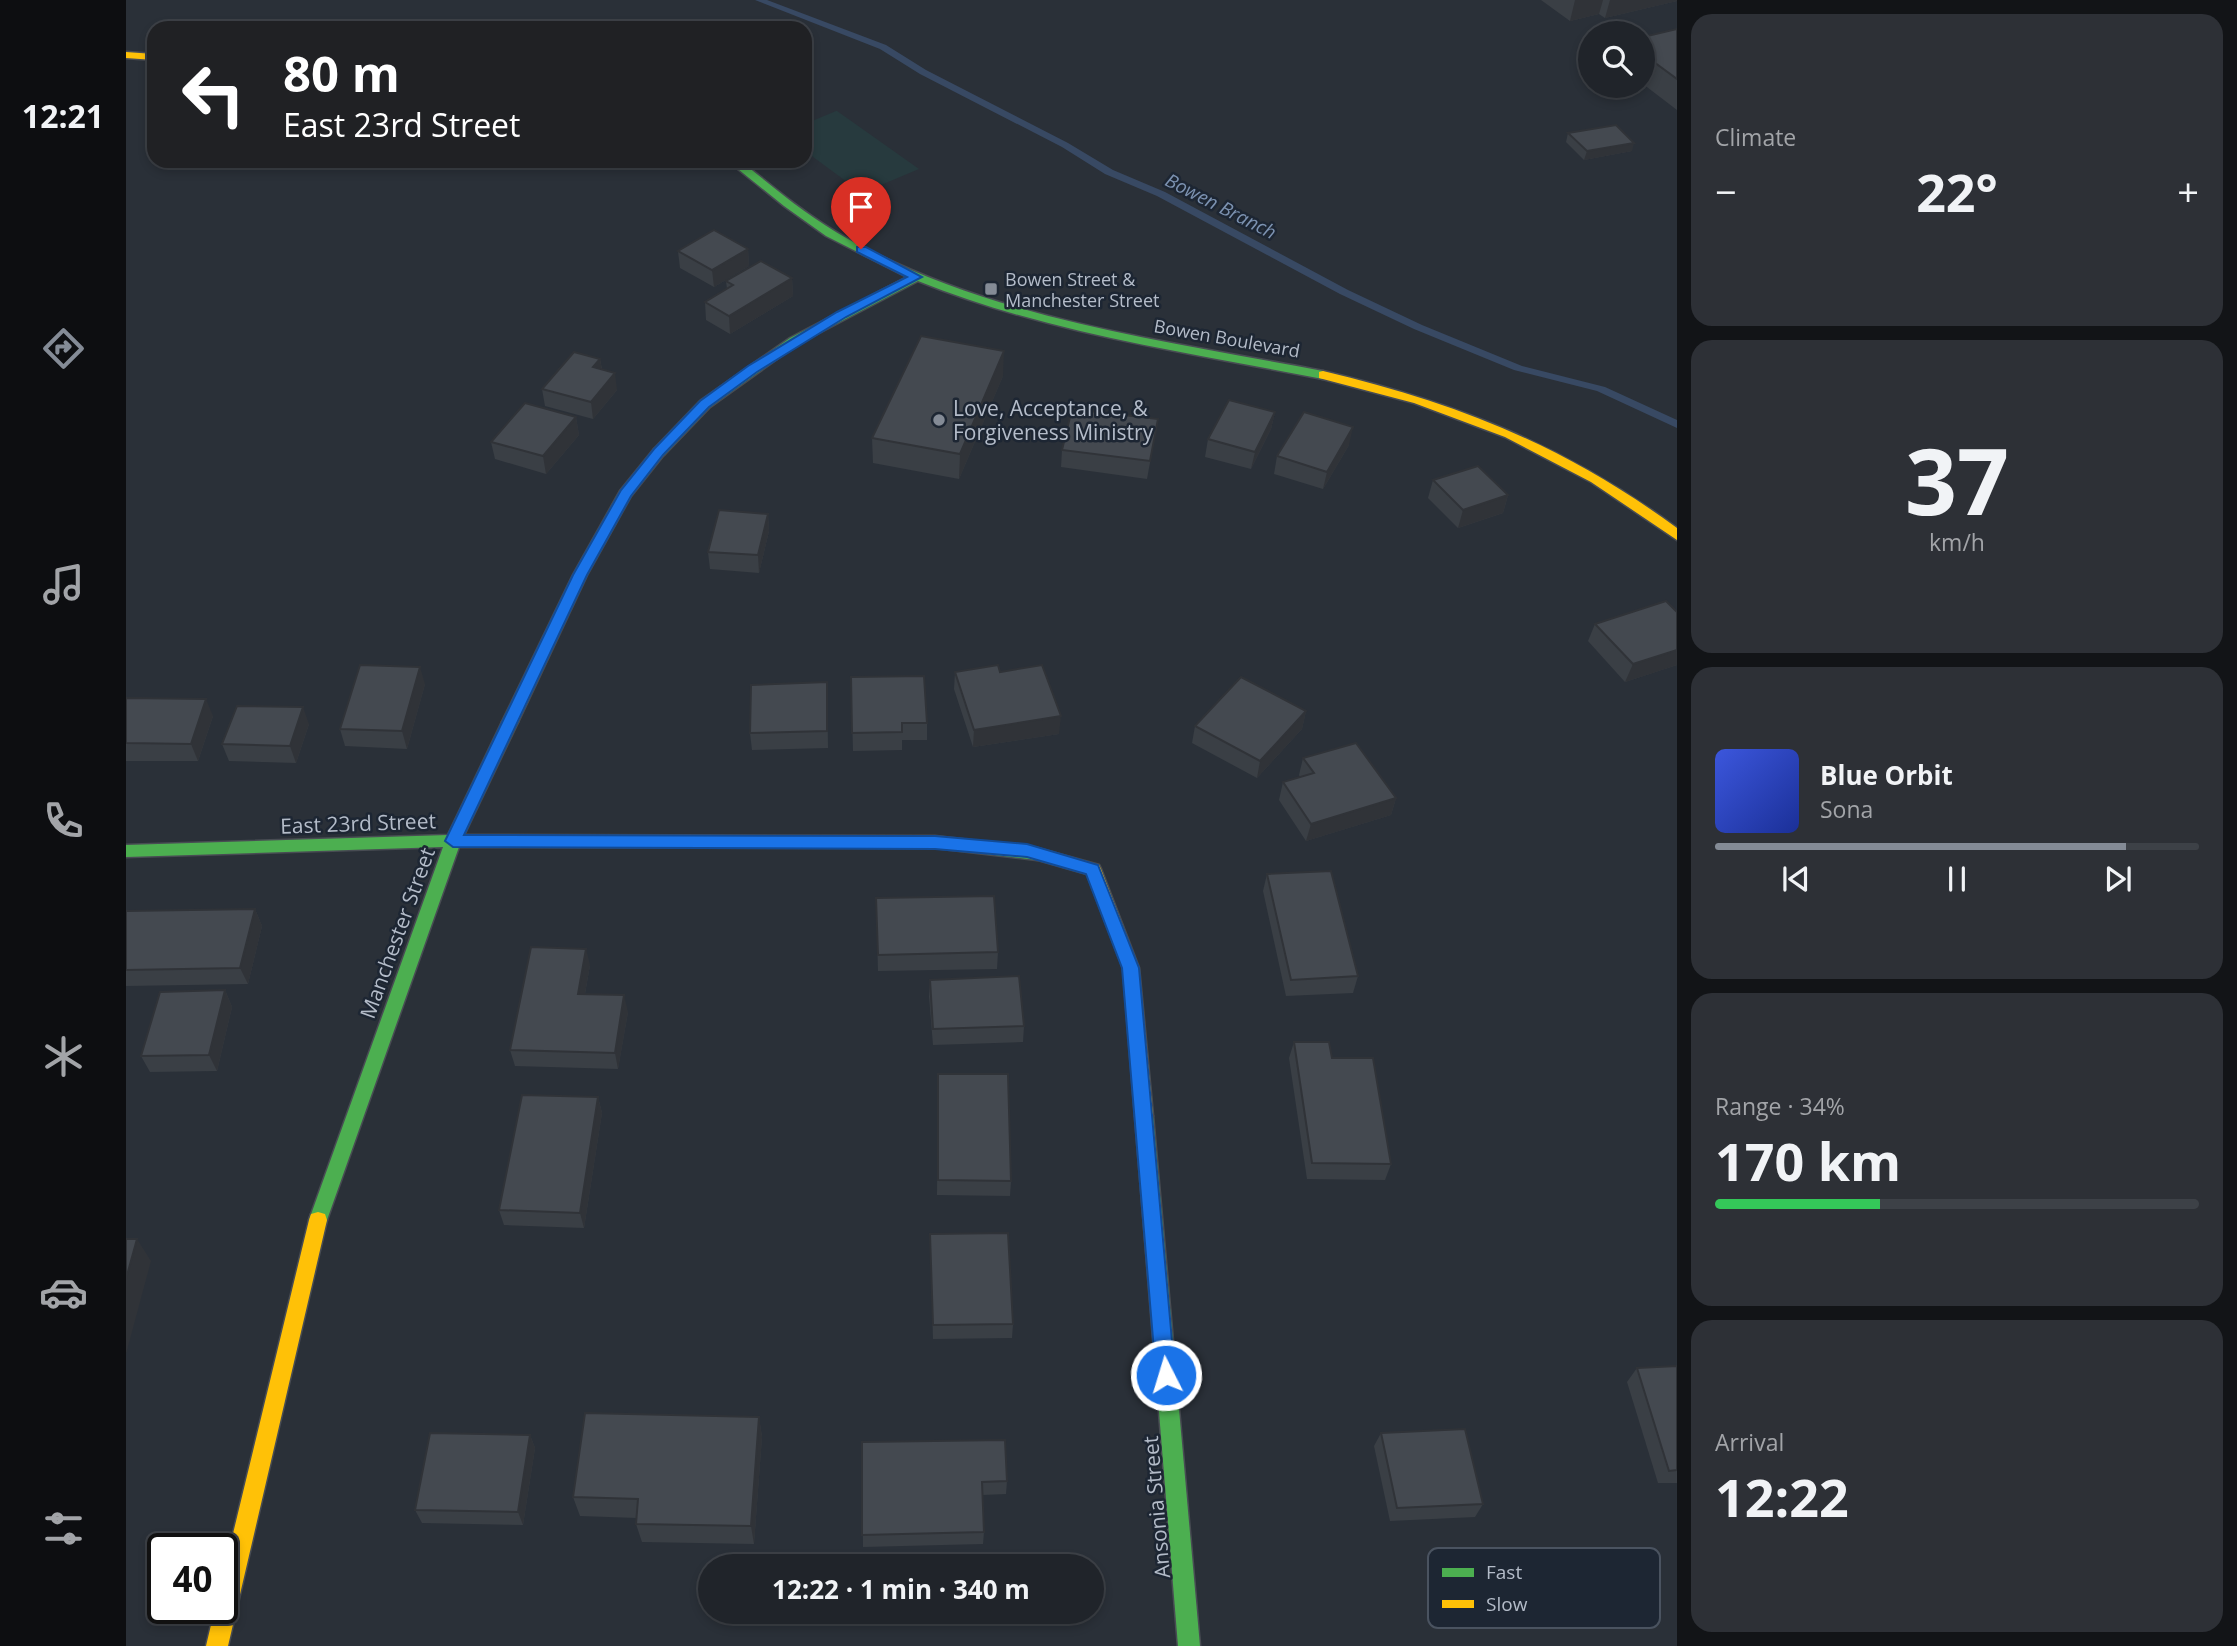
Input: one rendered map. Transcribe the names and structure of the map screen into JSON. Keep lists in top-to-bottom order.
{
  "streets": {
    "street": [
      "Bowen Boulevard",
      "East 23rd Street",
      "Manchester Street",
      "Ansonia Street"
    ]
  },
  "crossings": [
    ["Bowen Boulevard", "Manchester Street"],
    ["East 23rd Street", "Manchester Street"],
    ["East 23rd Street", "Ansonia Street"]
  ],
  "water": ["Bowen Branch"],
  "places": {
    "transit": ["Bowen Street & Manchester Street"],
    "other": ["Love, Acceptance, & Forgiveness Ministry"]
  },
  "legend": ["Fast", "Slow"],
  "page": {
    "tabs": "12:21",
    "tile": [
      "Climate",
      ["37", "km/h"],
      ["Range · 34%", "170 km"],
      ["Arrival", "12:22"]
    ],
    "turn": ["80 m", "East 23rd Street"],
    "heat": ["−", "22°", "+"],
    "song": ["Blue Orbit", "Sona"],
    "limit": "40",
    "trip": "12:22 · 1 min · 340 m"
  }
}
